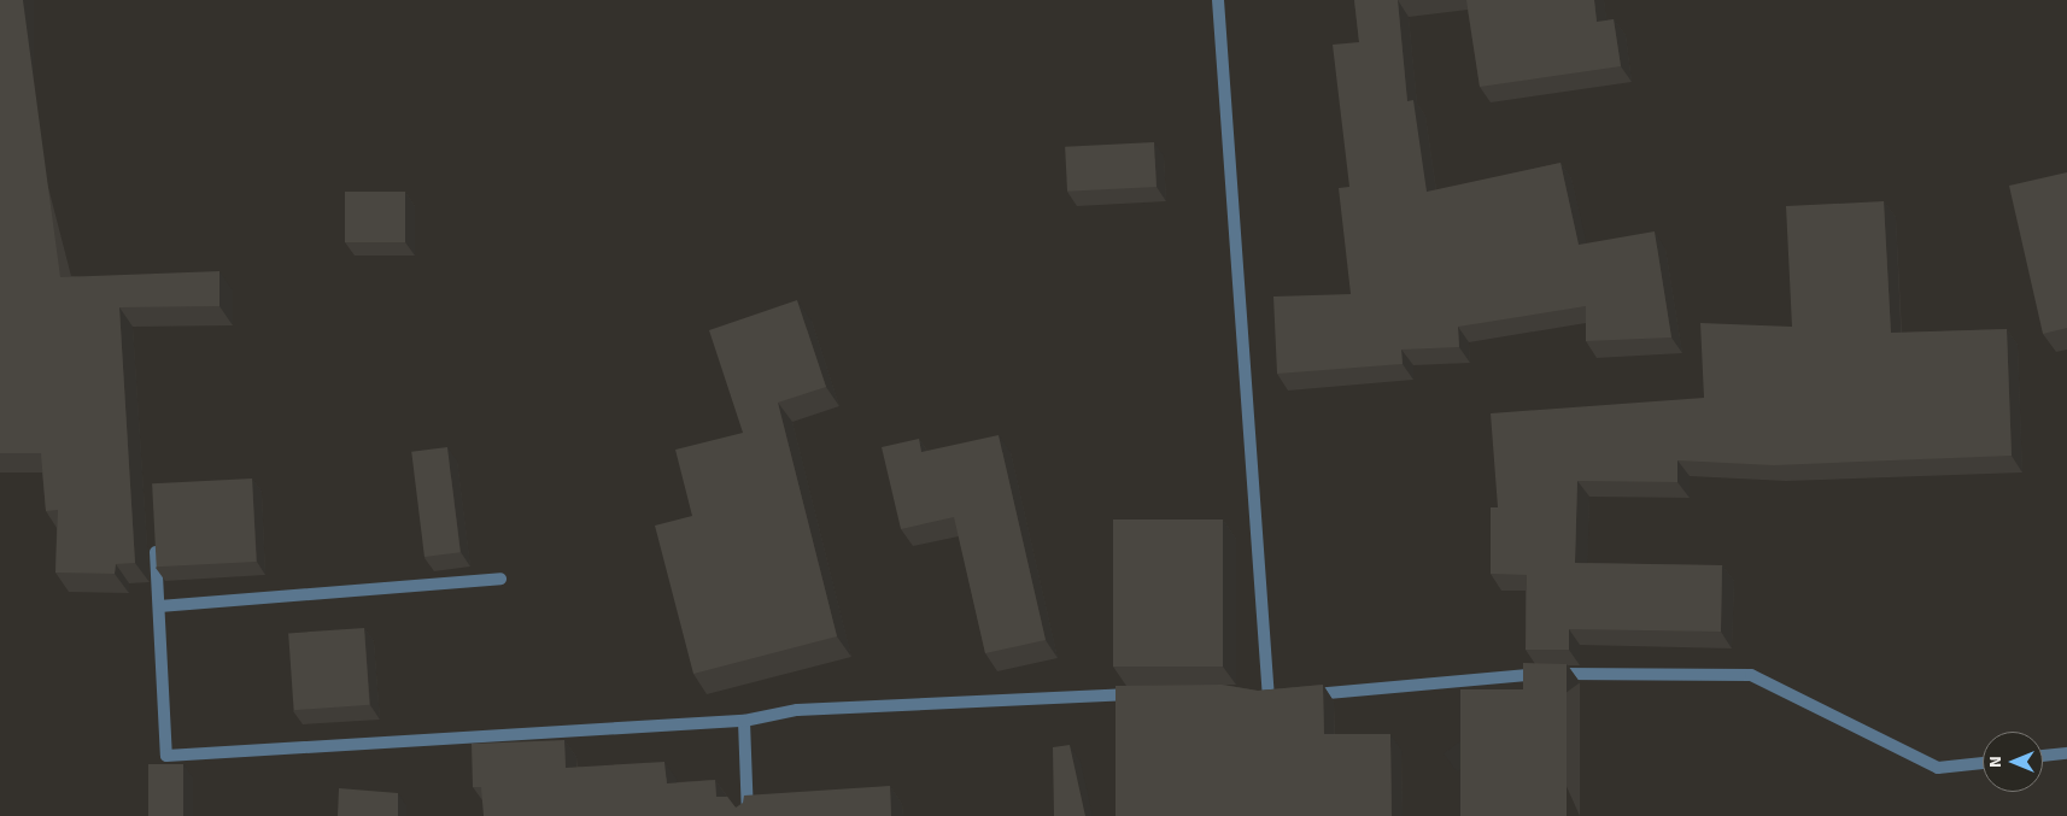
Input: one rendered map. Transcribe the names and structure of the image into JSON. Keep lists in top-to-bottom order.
{
  "north": "left"
}
